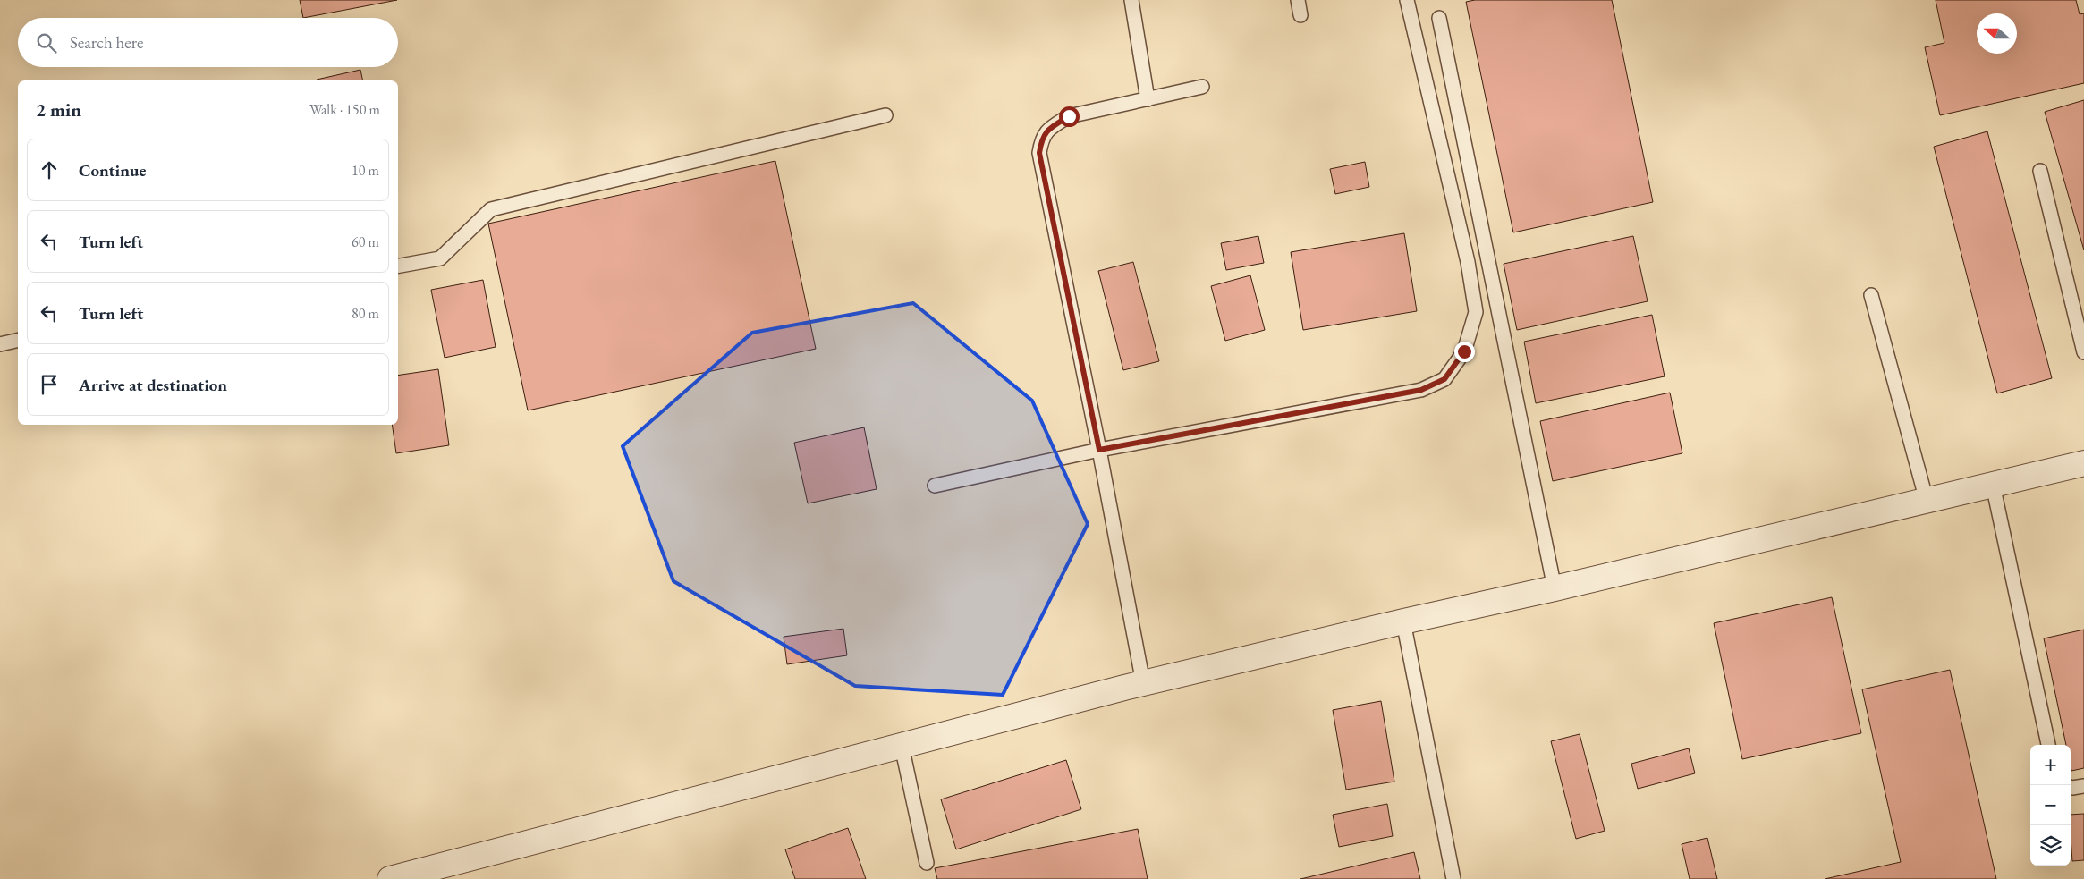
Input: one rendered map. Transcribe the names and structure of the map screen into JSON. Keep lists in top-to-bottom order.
{
  "north": "left",
  "page": {
    "search": "Search here",
    "heading": ["2 min", "Walk · 150 m"],
    "list": [
      ["Continue", "10 m"],
      ["Turn left", "60 m"],
      ["Turn left", "80 m"],
      "Arrive at destination"
    ],
    "map_buttons": ["+", "−"]
  }
}
